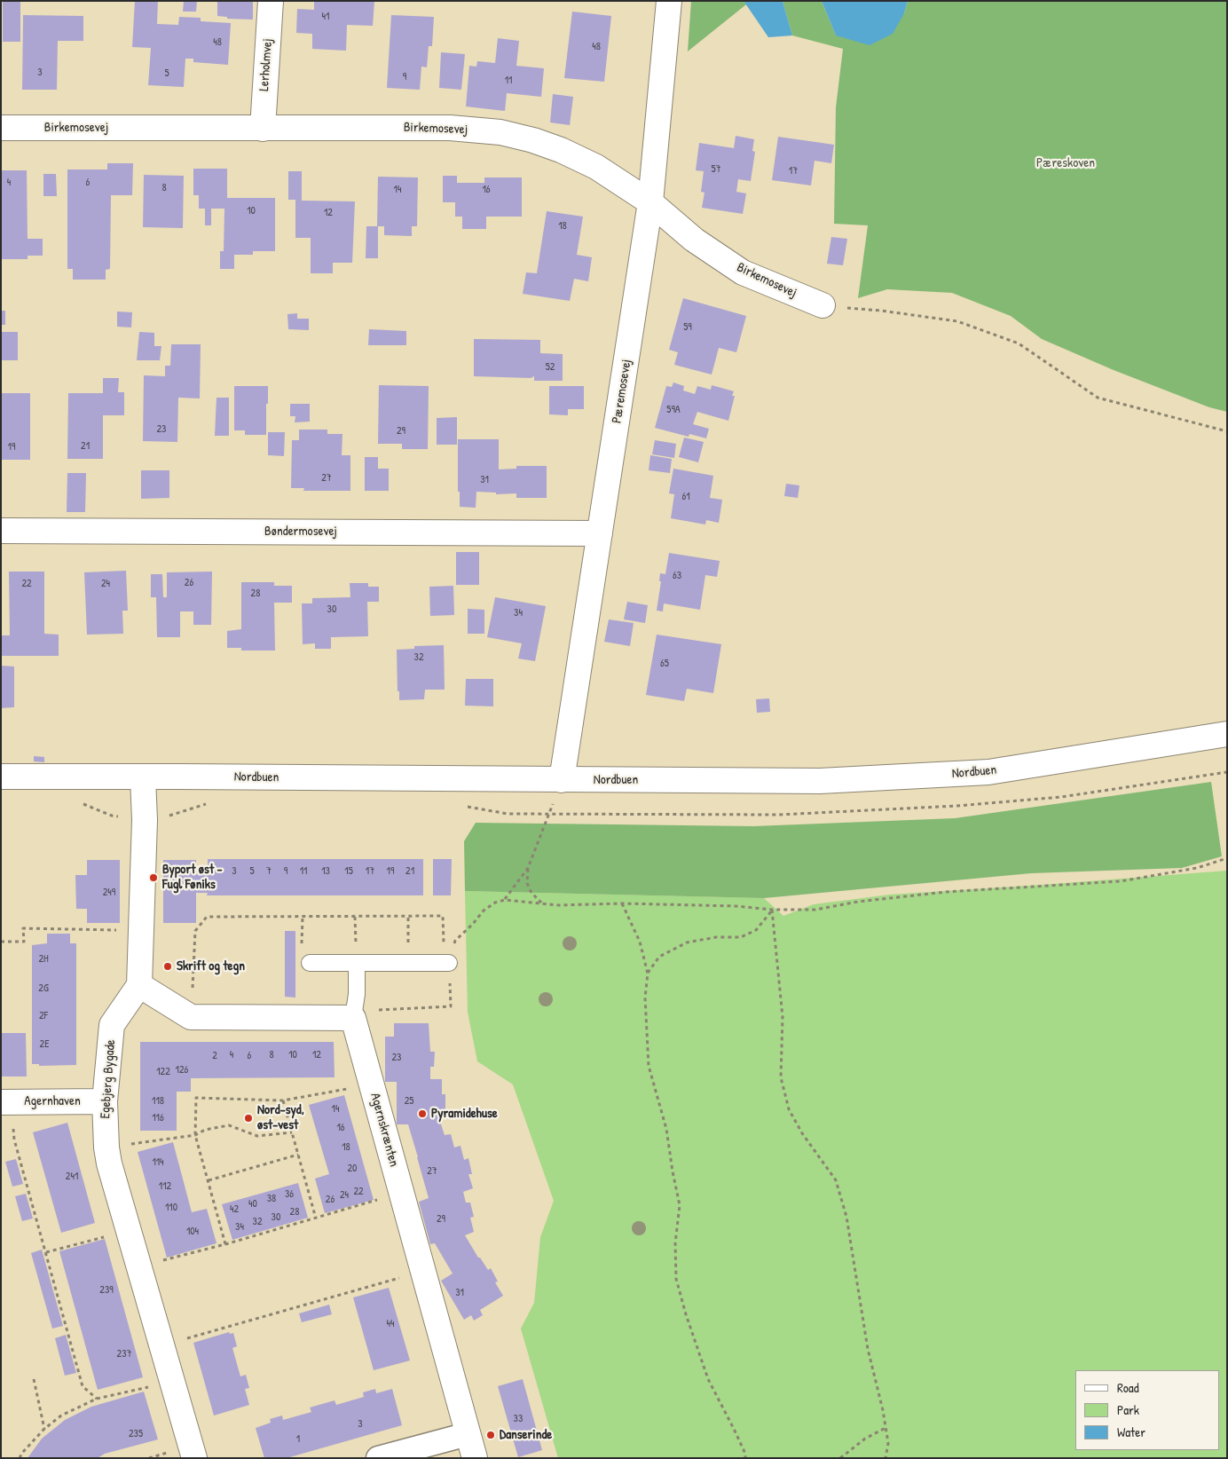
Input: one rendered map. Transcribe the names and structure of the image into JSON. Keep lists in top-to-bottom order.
{
  "streets": {
    "street": [
      "Lerholmvej",
      "Birkemosevej",
      "Pæremosevej",
      "Bøndermosevej",
      "Nordbuen",
      "Egebjerg Bygade",
      "Agernhaven",
      "Agernskrænten"
    ]
  },
  "crossings": [
    ["Lerholmvej", "Birkemosevej"],
    ["Birkemosevej", "Pæremosevej"],
    ["Pæremosevej", "Bøndermosevej"],
    ["Pæremosevej", "Nordbuen"],
    ["Egebjerg Bygade", "Agernhaven"]
  ],
  "parks": ["Pæreskoven"],
  "places": [
    "Byport øst - Fugl Føniks",
    "Skrift og tegn",
    "Pyramidehuse",
    "Nord-syd, øst-vest",
    "Danserinde"
  ],
  "house_numbers": [
    "41",
    "48",
    "48",
    "3",
    "5",
    "9",
    "11",
    "57",
    "17",
    "4",
    "6",
    "8",
    "14",
    "16",
    "10",
    "12",
    "18",
    "59",
    "52",
    "59A",
    "23",
    "29",
    "21",
    "19",
    "27",
    "31",
    "61",
    "63",
    "26",
    "22",
    "24",
    "28",
    "30",
    "34",
    "32",
    "65",
    "3",
    "5",
    "7",
    "9",
    "11",
    "13",
    "15",
    "17",
    "19",
    "21",
    "249",
    "2H",
    "2G",
    "2F",
    "2E",
    "4",
    "8",
    "10",
    "12",
    "2",
    "6",
    "23",
    "126",
    "122",
    "118",
    "25",
    "14",
    "116",
    "16",
    "18",
    "114",
    "20",
    "27",
    "241",
    "112",
    "22",
    "36",
    "24",
    "38",
    "26",
    "40",
    "110",
    "42",
    "28",
    "30",
    "29",
    "32",
    "34",
    "104",
    "239",
    "31",
    "44",
    "237",
    "33",
    "3",
    "235",
    "1"
  ],
  "legend": ["Road", "Park", "Water"]
}
